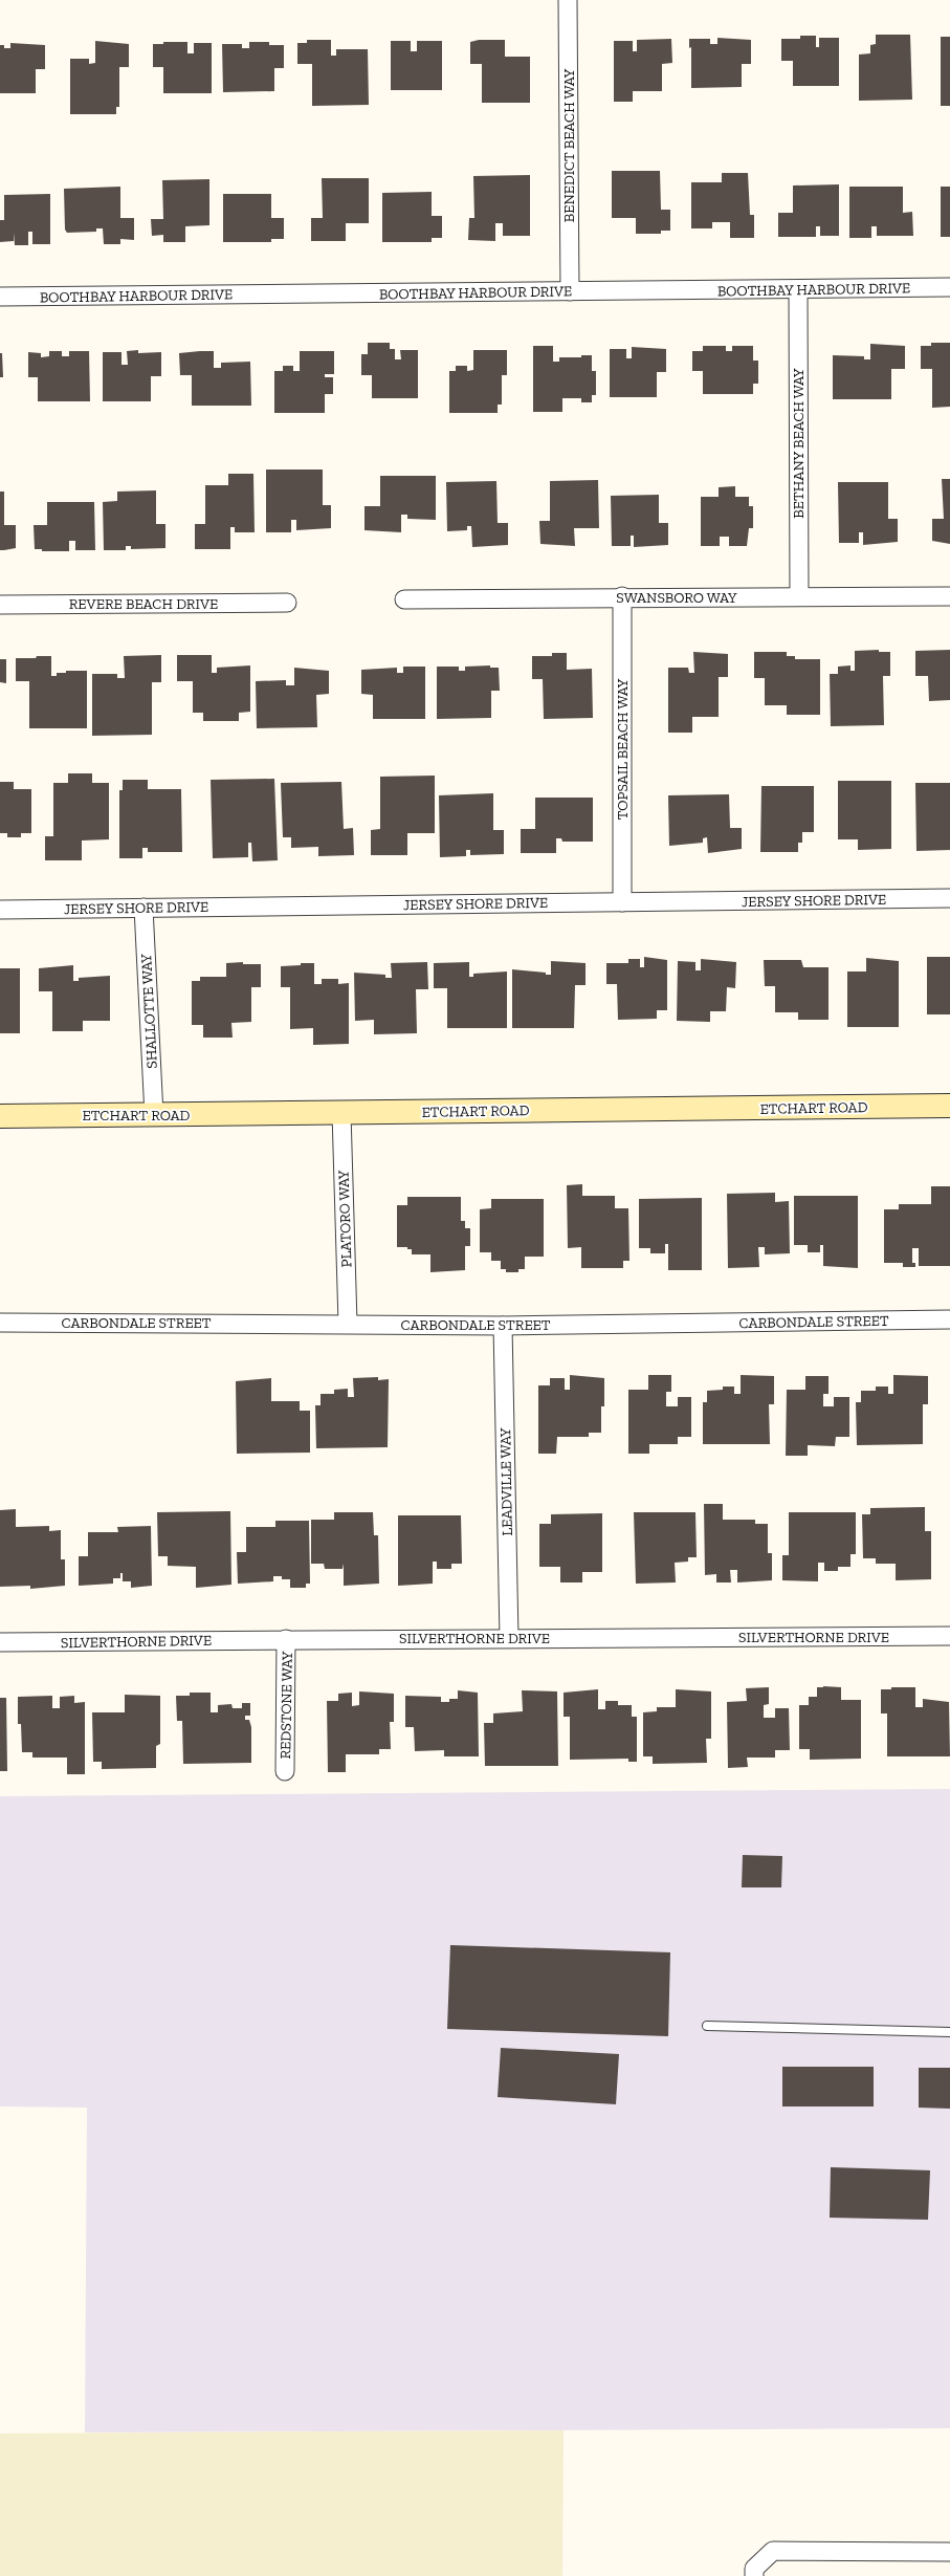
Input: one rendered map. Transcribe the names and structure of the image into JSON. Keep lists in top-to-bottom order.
{
  "streets": {
    "street": [
      "BENEDICT BEACH WAY",
      "BOOTHBAY HARBOUR DRIVE",
      "BETHANY BEACH WAY",
      "SWANSBORO WAY",
      "REVERE BEACH DRIVE",
      "TOPSAIL BEACH WAY",
      "JERSEY SHORE DRIVE",
      "SHALLOTTE WAY",
      "ETCHART ROAD",
      "PLATORO WAY",
      "CARBONDALE STREET",
      "LEADVILLE WAY",
      "SILVERTHORNE DRIVE",
      "REDSTONE WAY"
    ]
  },
  "crossings": [
    ["BENEDICT BEACH WAY", "BOOTHBAY HARBOUR DRIVE"],
    ["BOOTHBAY HARBOUR DRIVE", "BETHANY BEACH WAY"],
    ["BETHANY BEACH WAY", "SWANSBORO WAY"],
    ["SWANSBORO WAY", "TOPSAIL BEACH WAY"],
    ["TOPSAIL BEACH WAY", "JERSEY SHORE DRIVE"],
    ["JERSEY SHORE DRIVE", "SHALLOTTE WAY"],
    ["SHALLOTTE WAY", "ETCHART ROAD"],
    ["ETCHART ROAD", "PLATORO WAY"],
    ["PLATORO WAY", "CARBONDALE STREET"],
    ["CARBONDALE STREET", "LEADVILLE WAY"],
    ["LEADVILLE WAY", "SILVERTHORNE DRIVE"],
    ["SILVERTHORNE DRIVE", "REDSTONE WAY"]
  ]
}
